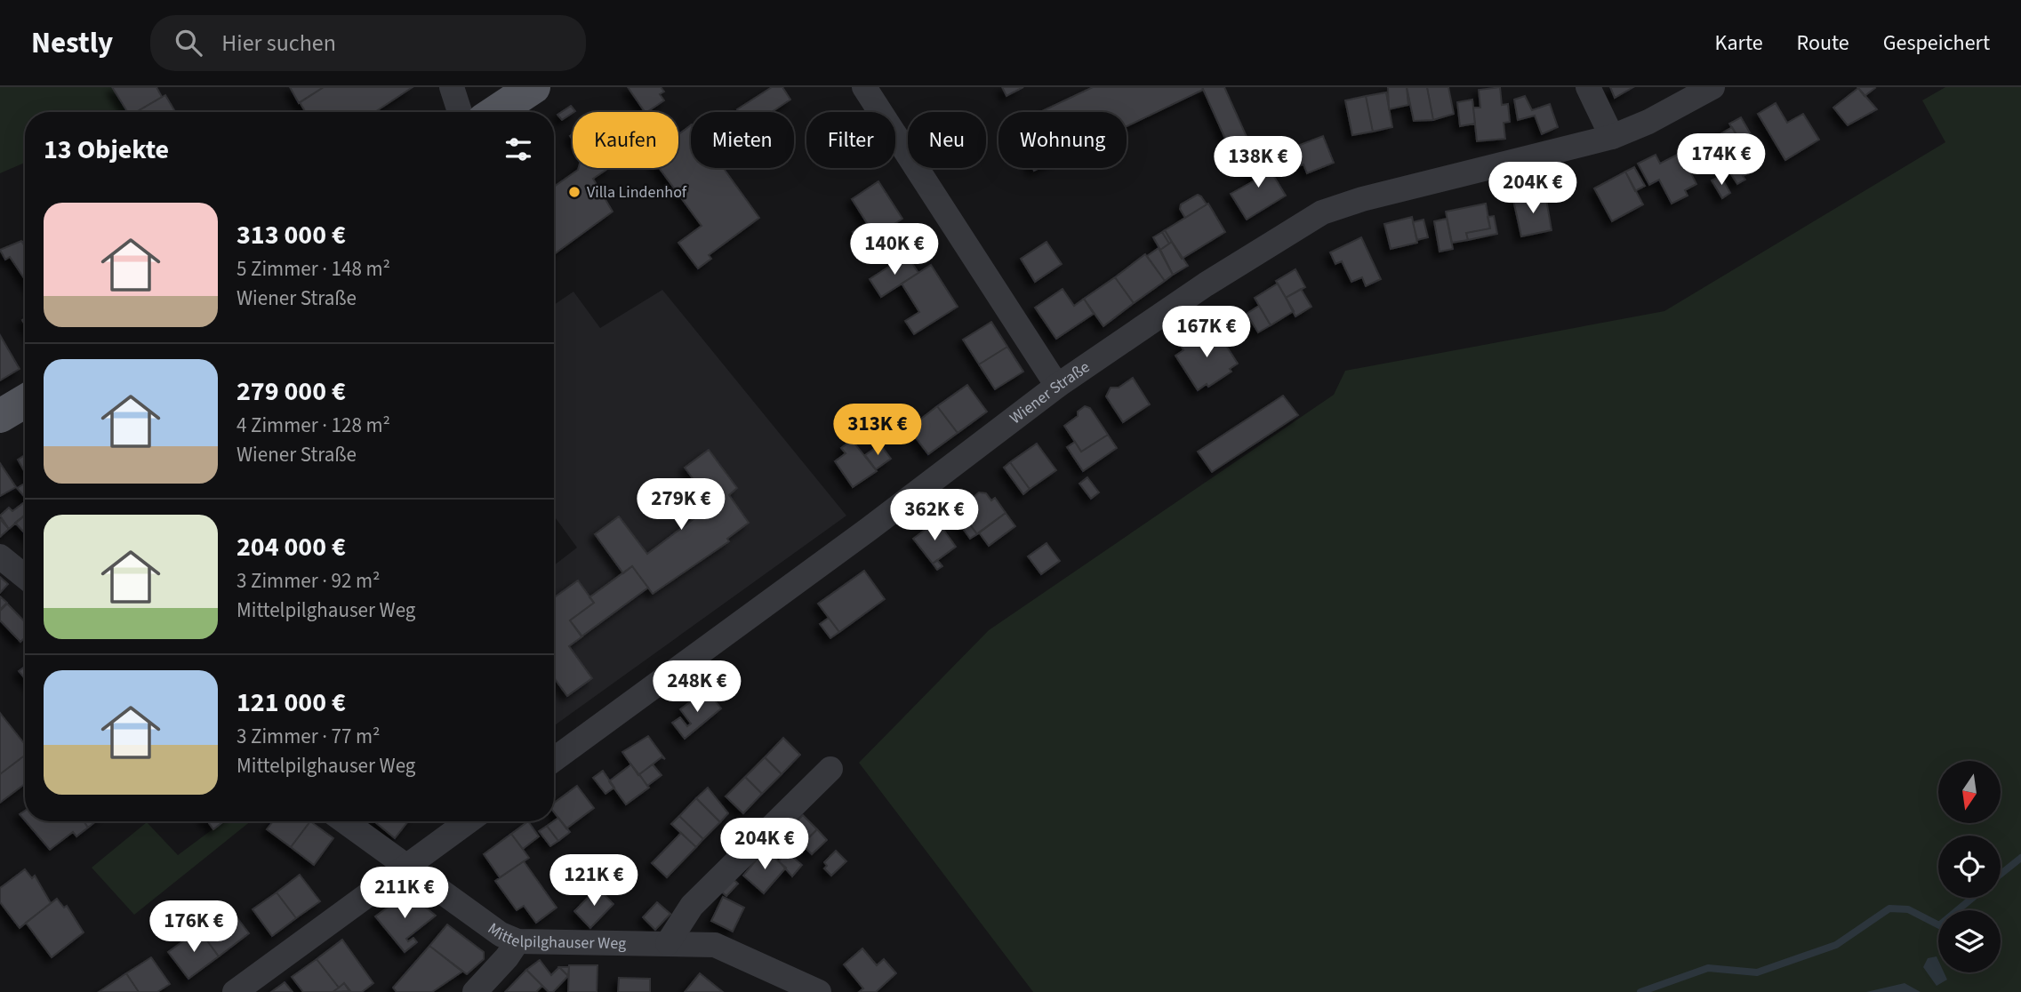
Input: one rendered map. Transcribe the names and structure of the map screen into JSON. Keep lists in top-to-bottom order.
{
  "streets": {
    "street": ["Wiener Straße", "Mittelpilghauser Weg"]
  },
  "places": ["Villa Lindenhof"],
  "north": "bottom",
  "page": {
    "header": "Nestly",
    "search": "Hier suchen",
    "nav": ["Karte", "Route", "Gespeichert"],
    "chip": [
      "Kaufen",
      "Mieten",
      "Filter",
      "Neu",
      "Wohnung"
    ],
    "heading": "13 Objekte",
    "price": [
      "174K €",
      "138K €",
      "204K €",
      "140K €",
      "167K €",
      "313K €",
      "279K €",
      "362K €",
      "248K €",
      "204K €",
      "121K €",
      "211K €",
      "176K €"
    ],
    "list": [
      {
        "name": "313 000 €",
        "note": "5 Zimmer · 148 m² · Wiener Straße"
      },
      {
        "name": "279 000 €",
        "note": "4 Zimmer · 128 m² · Wiener Straße"
      },
      {
        "name": "204 000 €",
        "note": "3 Zimmer · 92 m² · Mittelpilghauser Weg"
      },
      {
        "name": "121 000 €",
        "note": "3 Zimmer · 77 m² · Mittelpilghauser Weg"
      }
    ]
  }
}
